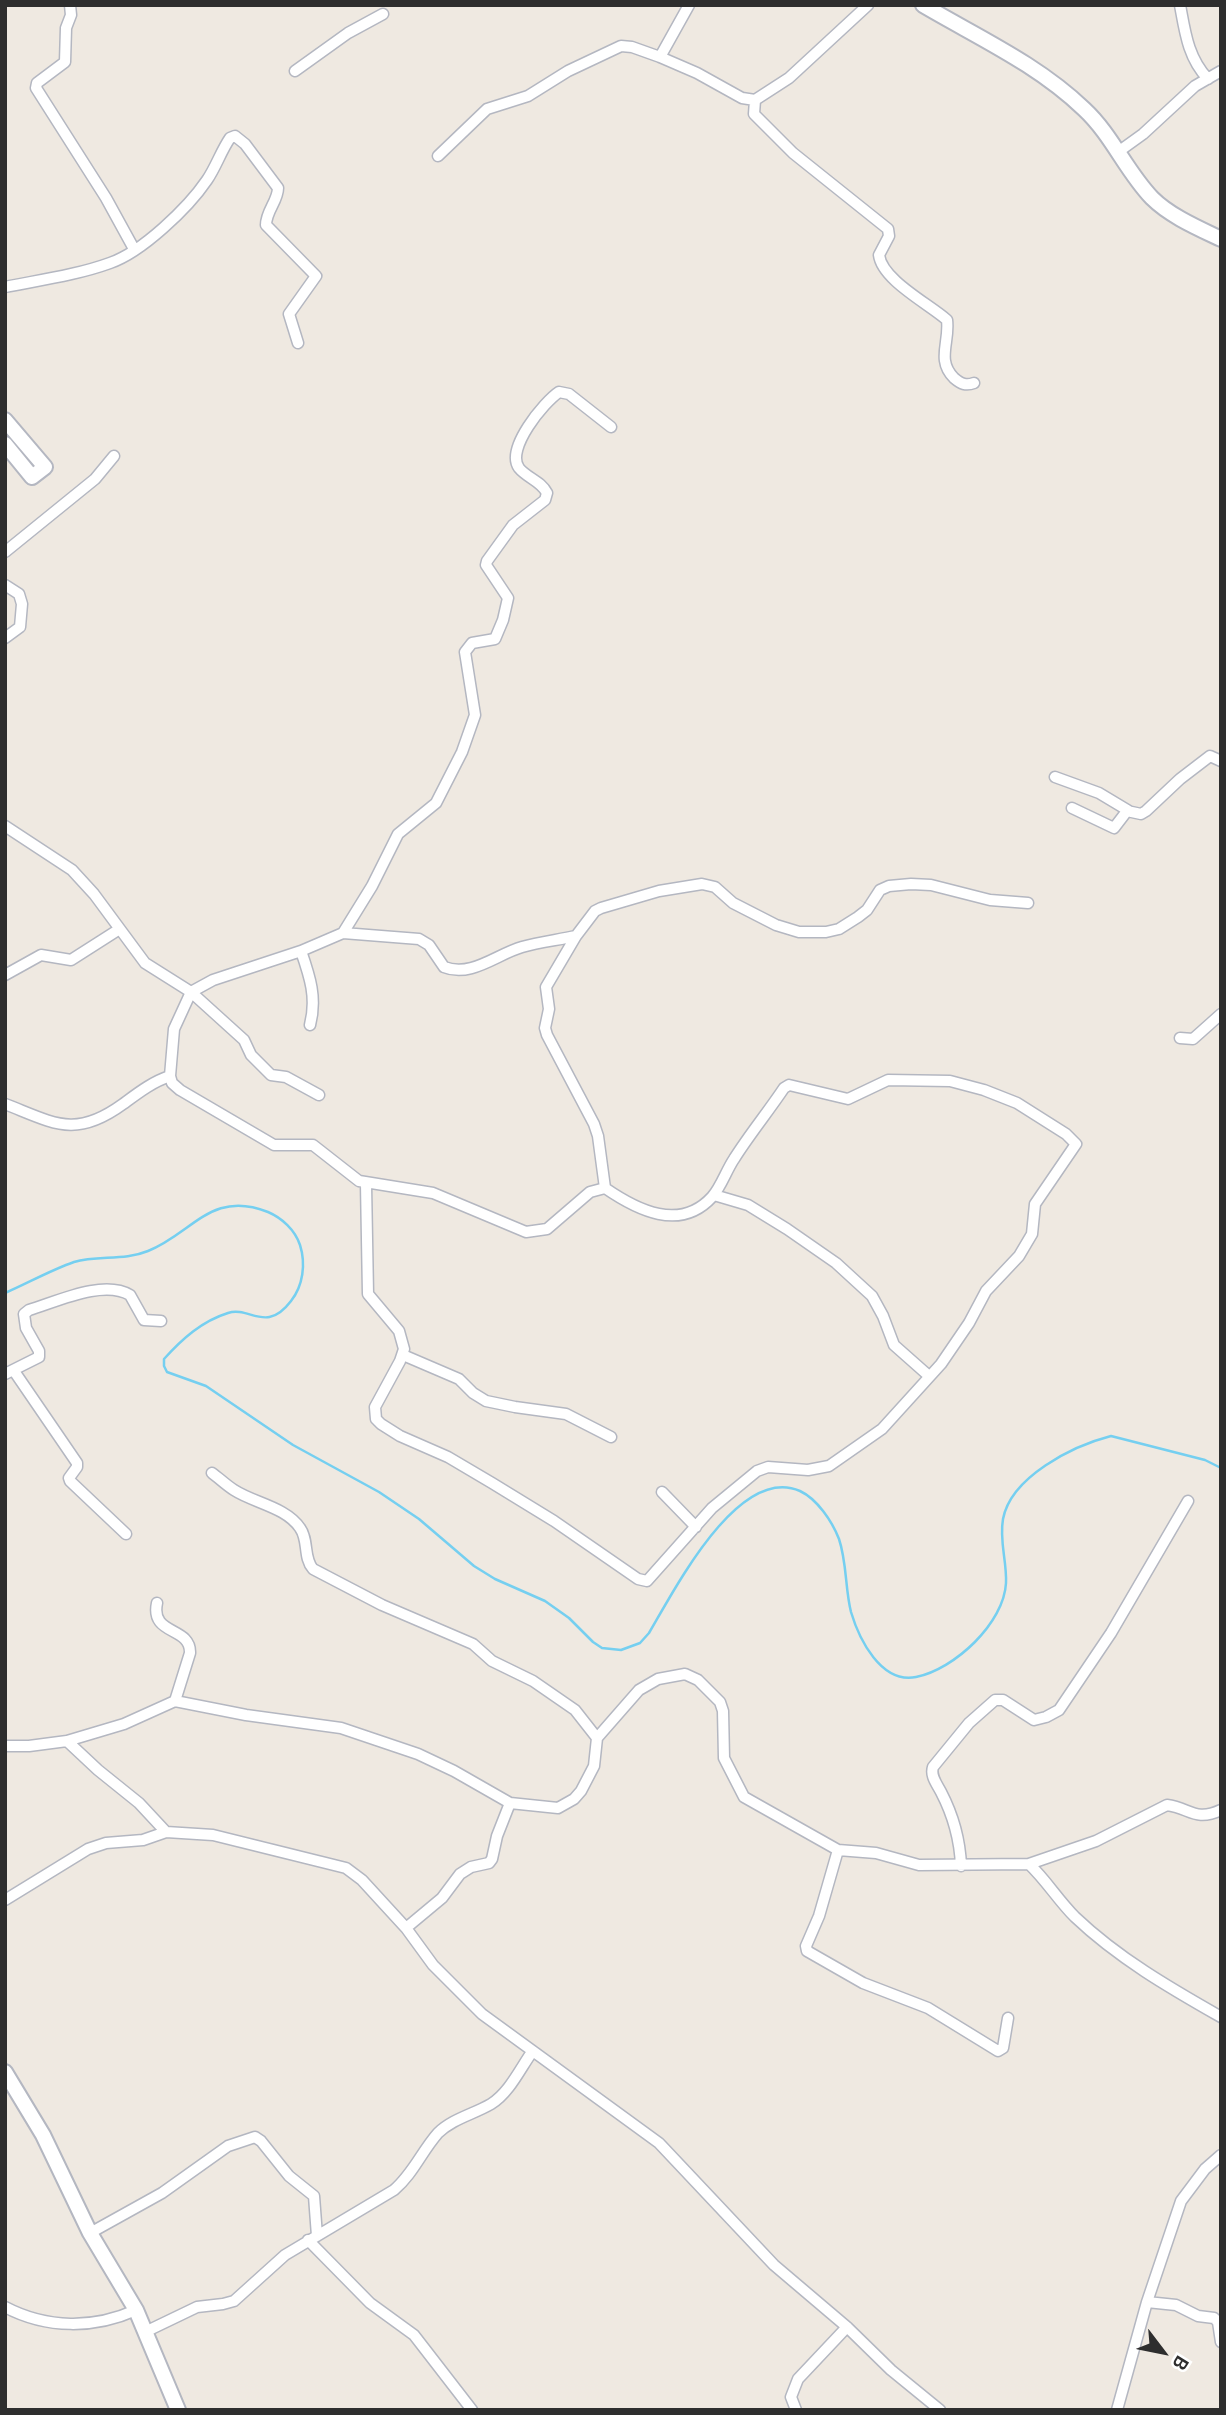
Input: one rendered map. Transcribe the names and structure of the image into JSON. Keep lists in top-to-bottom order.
{
  "north": "bottom right"
}
